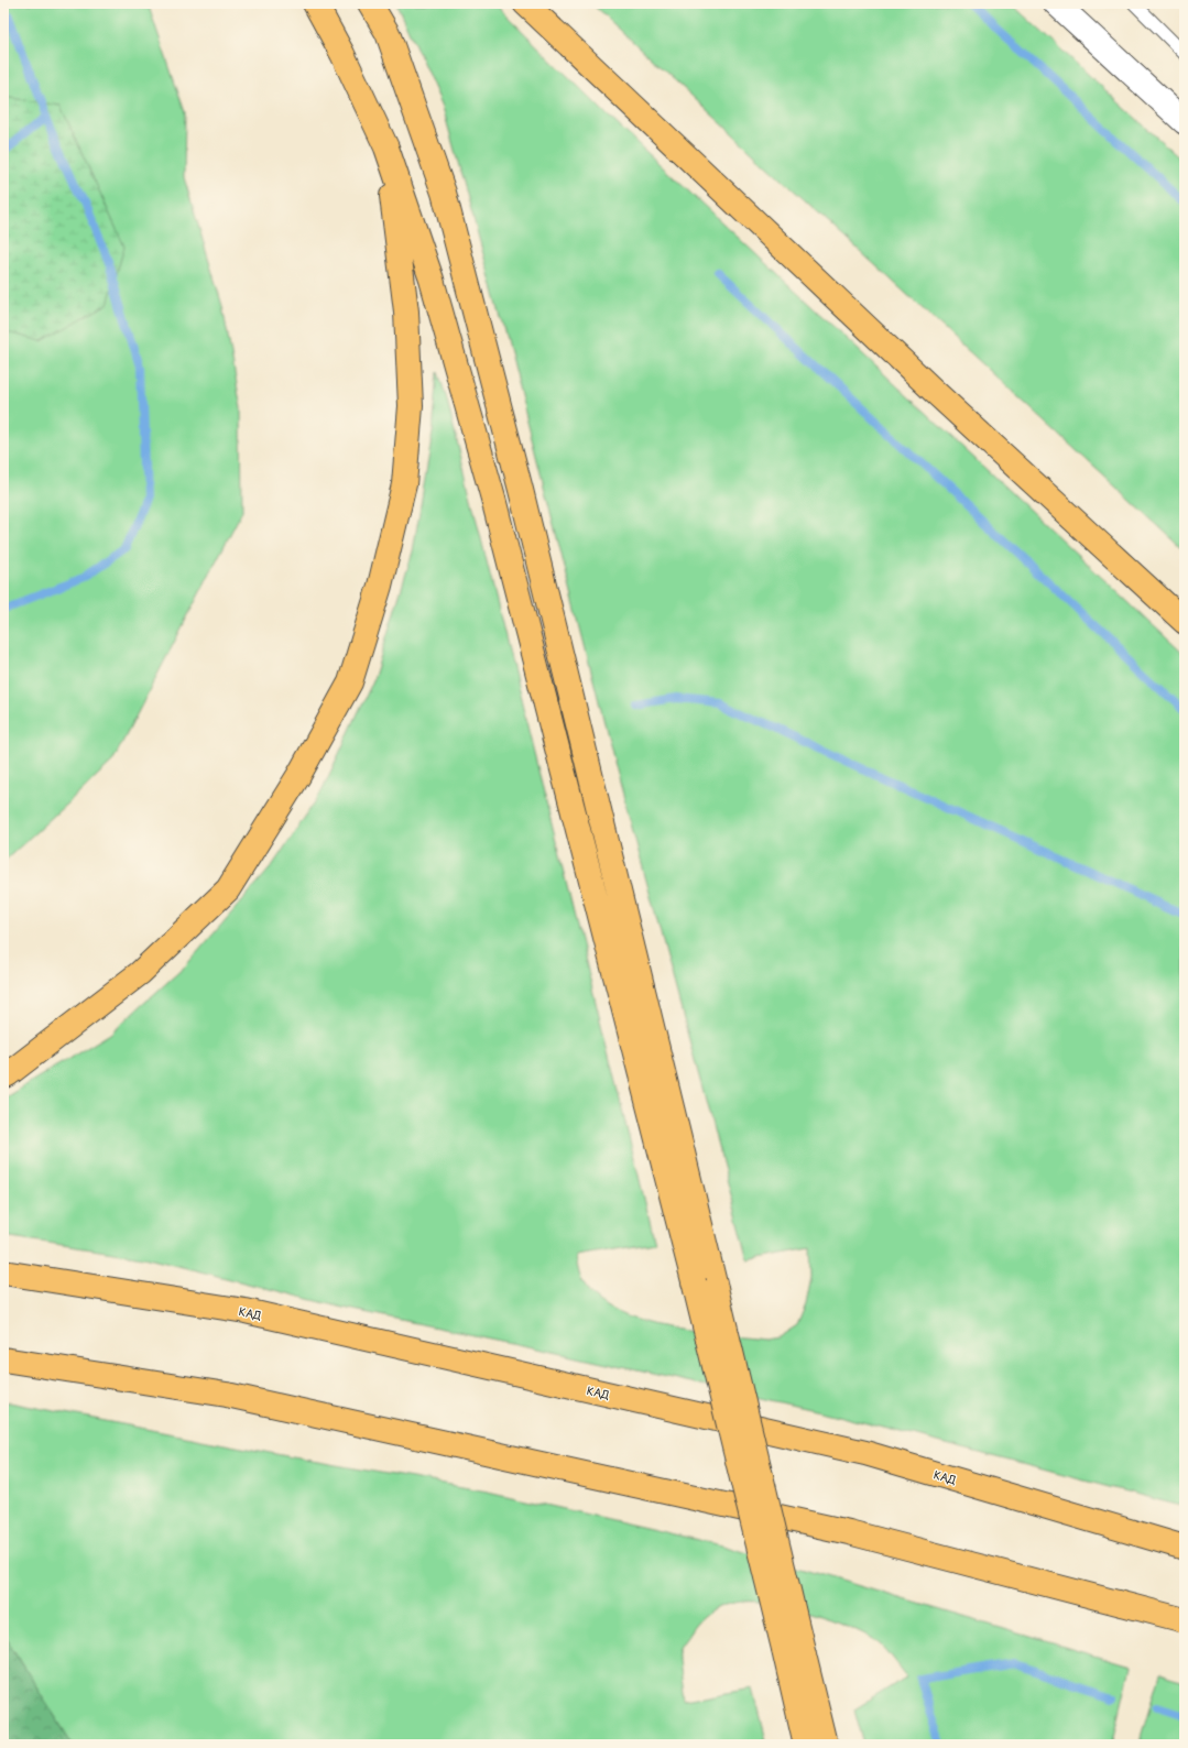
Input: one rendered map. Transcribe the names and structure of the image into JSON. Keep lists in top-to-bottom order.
{
  "streets": {
    "main road": ["КАД"]
  }
}
